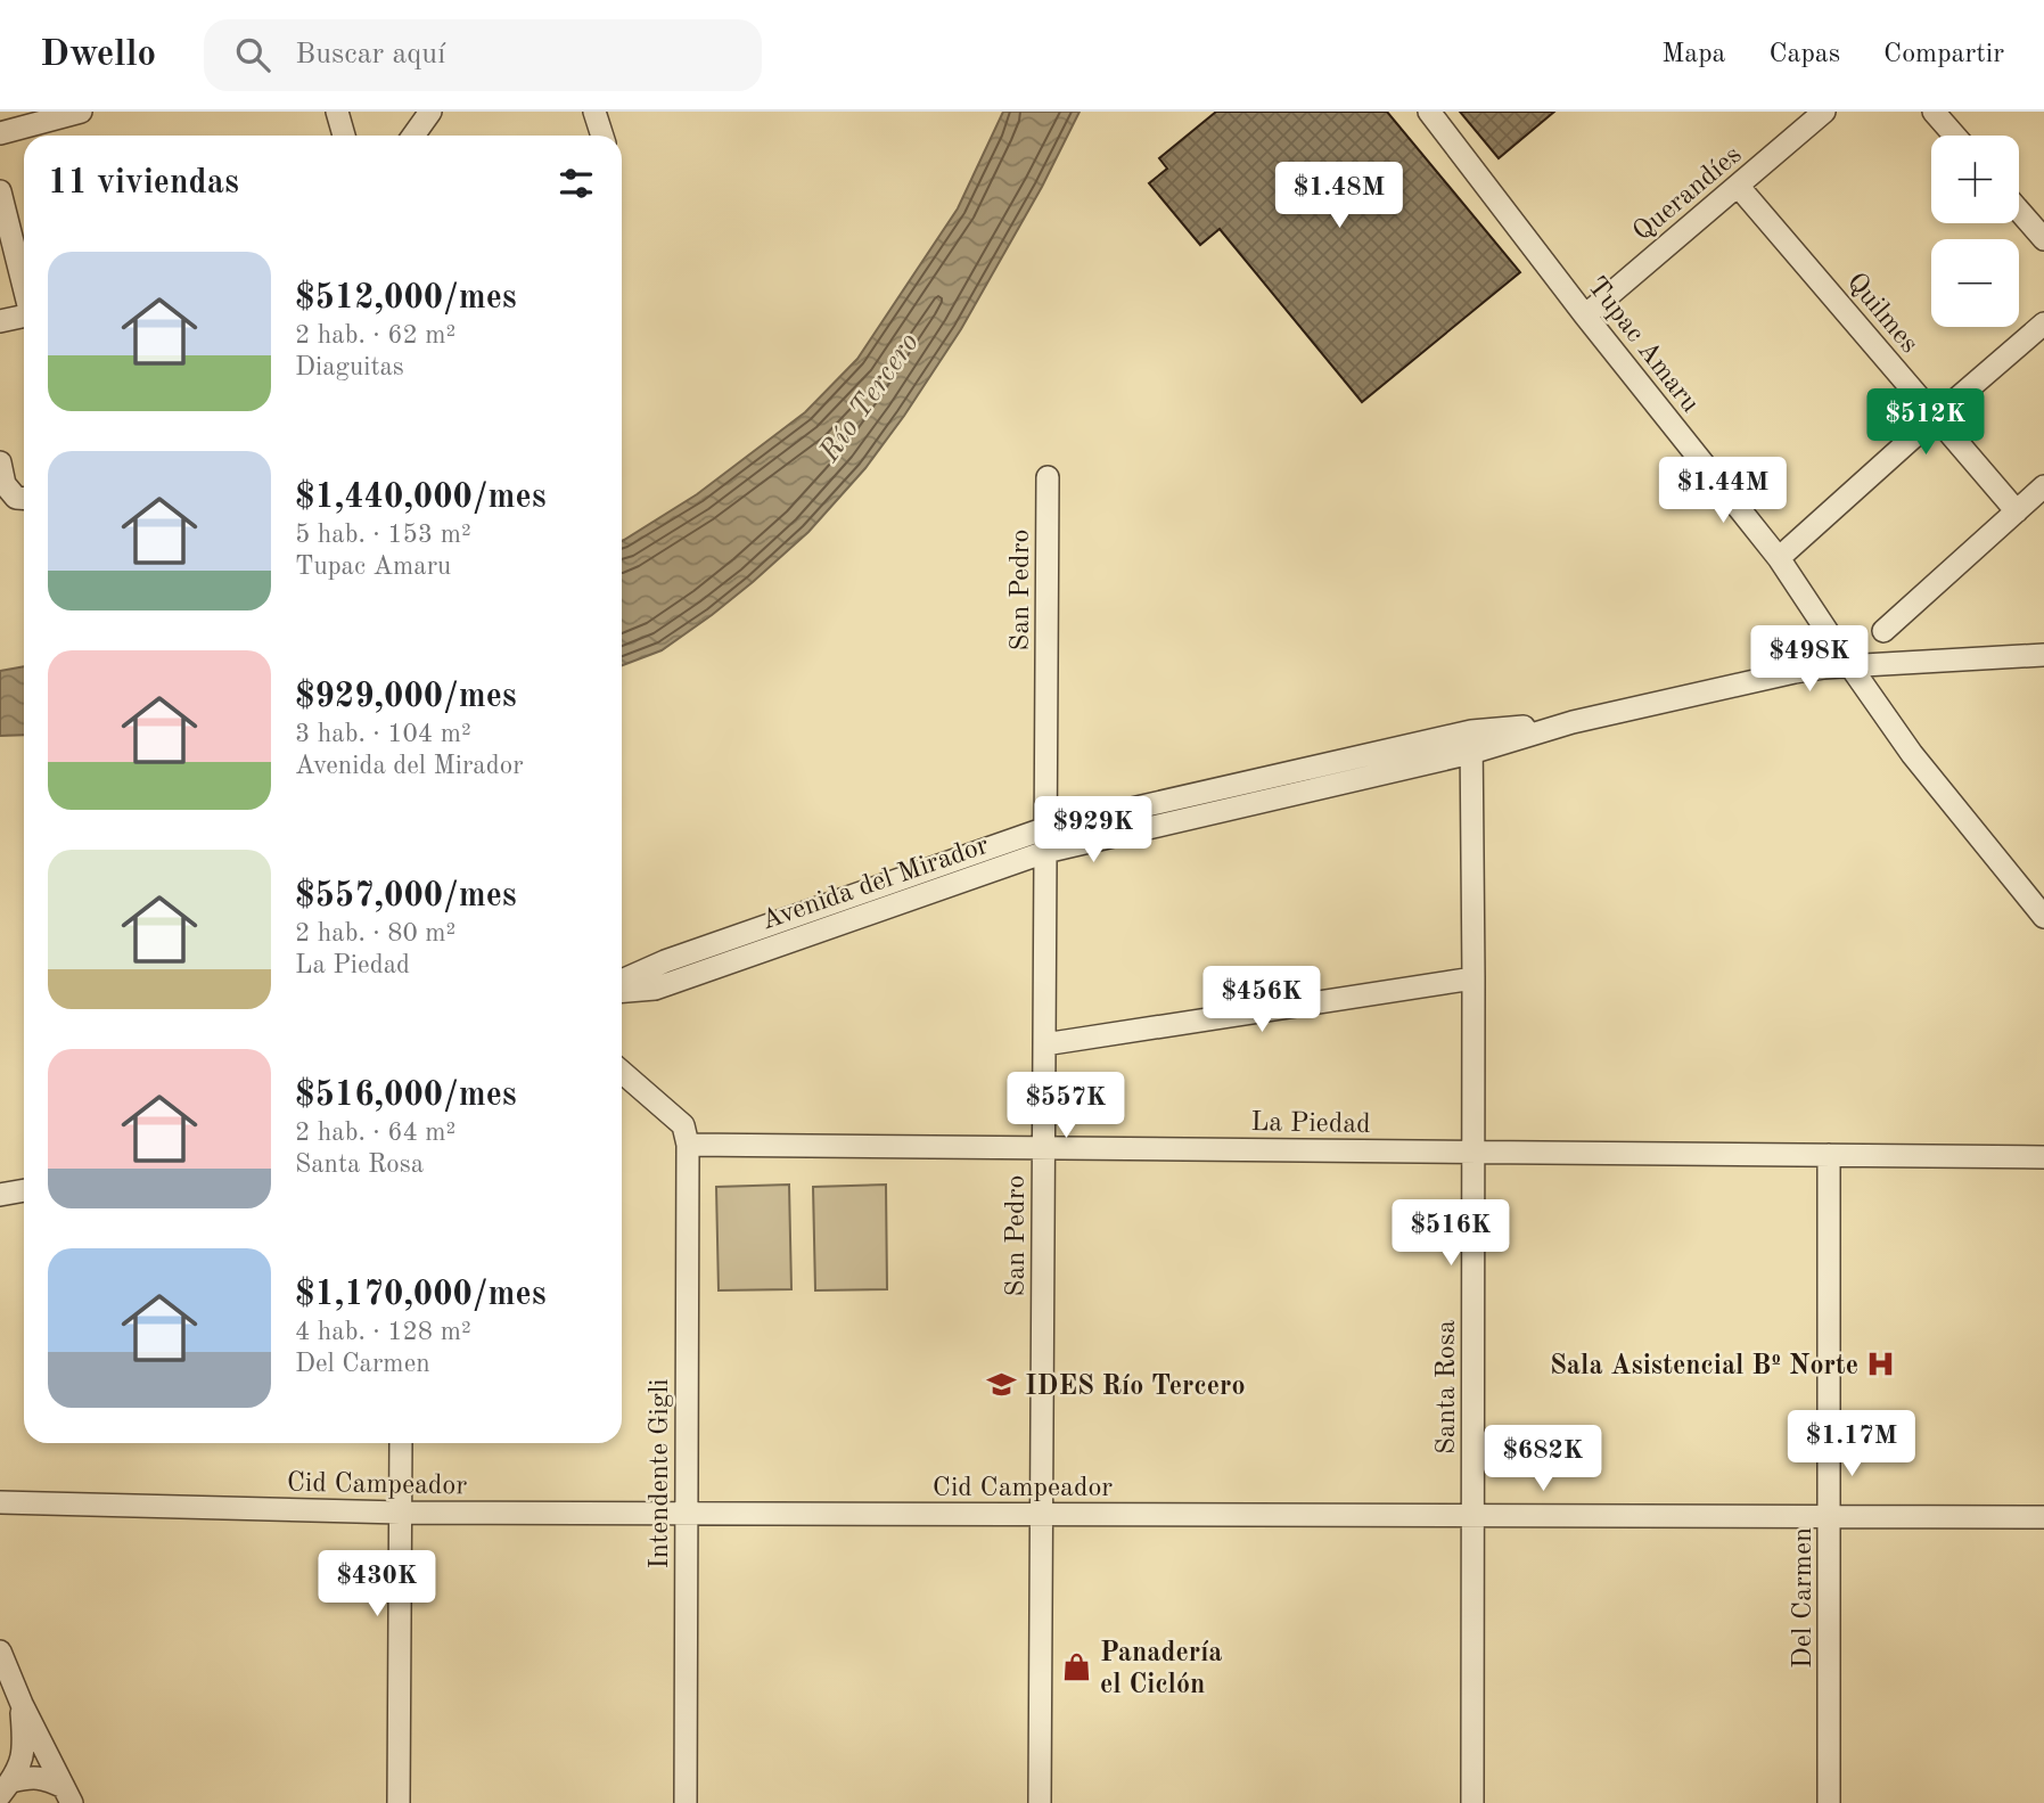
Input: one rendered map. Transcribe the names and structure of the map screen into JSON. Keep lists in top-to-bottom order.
{
  "streets": {
    "street": [
      "Querandíes",
      "Quilmes",
      "Tupac Amaru",
      "San Pedro",
      "Avenida del Mirador",
      "La Piedad",
      "Santa Rosa",
      "Intendente Gigli",
      "Cid Campeador",
      "Del Carmen"
    ]
  },
  "crossings": [
    ["Querandíes", "Quilmes"],
    ["Querandíes", "Tupac Amaru"],
    ["Tupac Amaru", "Avenida del Mirador"],
    ["San Pedro", "Avenida del Mirador"],
    ["San Pedro", "La Piedad"],
    ["San Pedro", "Cid Campeador"],
    ["Avenida del Mirador", "Santa Rosa"],
    ["La Piedad", "Santa Rosa"],
    ["La Piedad", "Intendente Gigli"],
    ["La Piedad", "Del Carmen"],
    ["Santa Rosa", "Cid Campeador"],
    ["Intendente Gigli", "Cid Campeador"],
    ["Cid Campeador", "Del Carmen"]
  ],
  "water": ["Río Tercero"],
  "places": {
    "hospital": ["Sala Asistencial Bº Norte"],
    "school or university": ["IDES Río Tercero"],
    "shop": ["Panadería el Ciclón"]
  },
  "page": {
    "header": "Dwello",
    "search": "Buscar aquí",
    "nav": ["Mapa", "Capas", "Compartir"],
    "map_buttons": ["+", "−"],
    "heading": "11 viviendas",
    "price": [
      "$1.48M",
      "$512K",
      "$1.44M",
      "$498K",
      "$929K",
      "$456K",
      "$557K",
      "$516K",
      "$1.17M",
      "$682K",
      "$430K"
    ],
    "list": [
      {
        "name": "$512,000/mes",
        "note": "2 hab. · 62 m² · Diaguitas"
      },
      {
        "name": "$1,440,000/mes",
        "note": "5 hab. · 153 m² · Tupac Amaru"
      },
      {
        "name": "$929,000/mes",
        "note": "3 hab. · 104 m² · Avenida del Mirador"
      },
      {
        "name": "$557,000/mes",
        "note": "2 hab. · 80 m² · La Piedad"
      },
      {
        "name": "$516,000/mes",
        "note": "2 hab. · 64 m² · Santa Rosa"
      },
      {
        "name": "$1,170,000/mes",
        "note": "4 hab. · 128 m² · Del Carmen"
      }
    ]
  }
}
